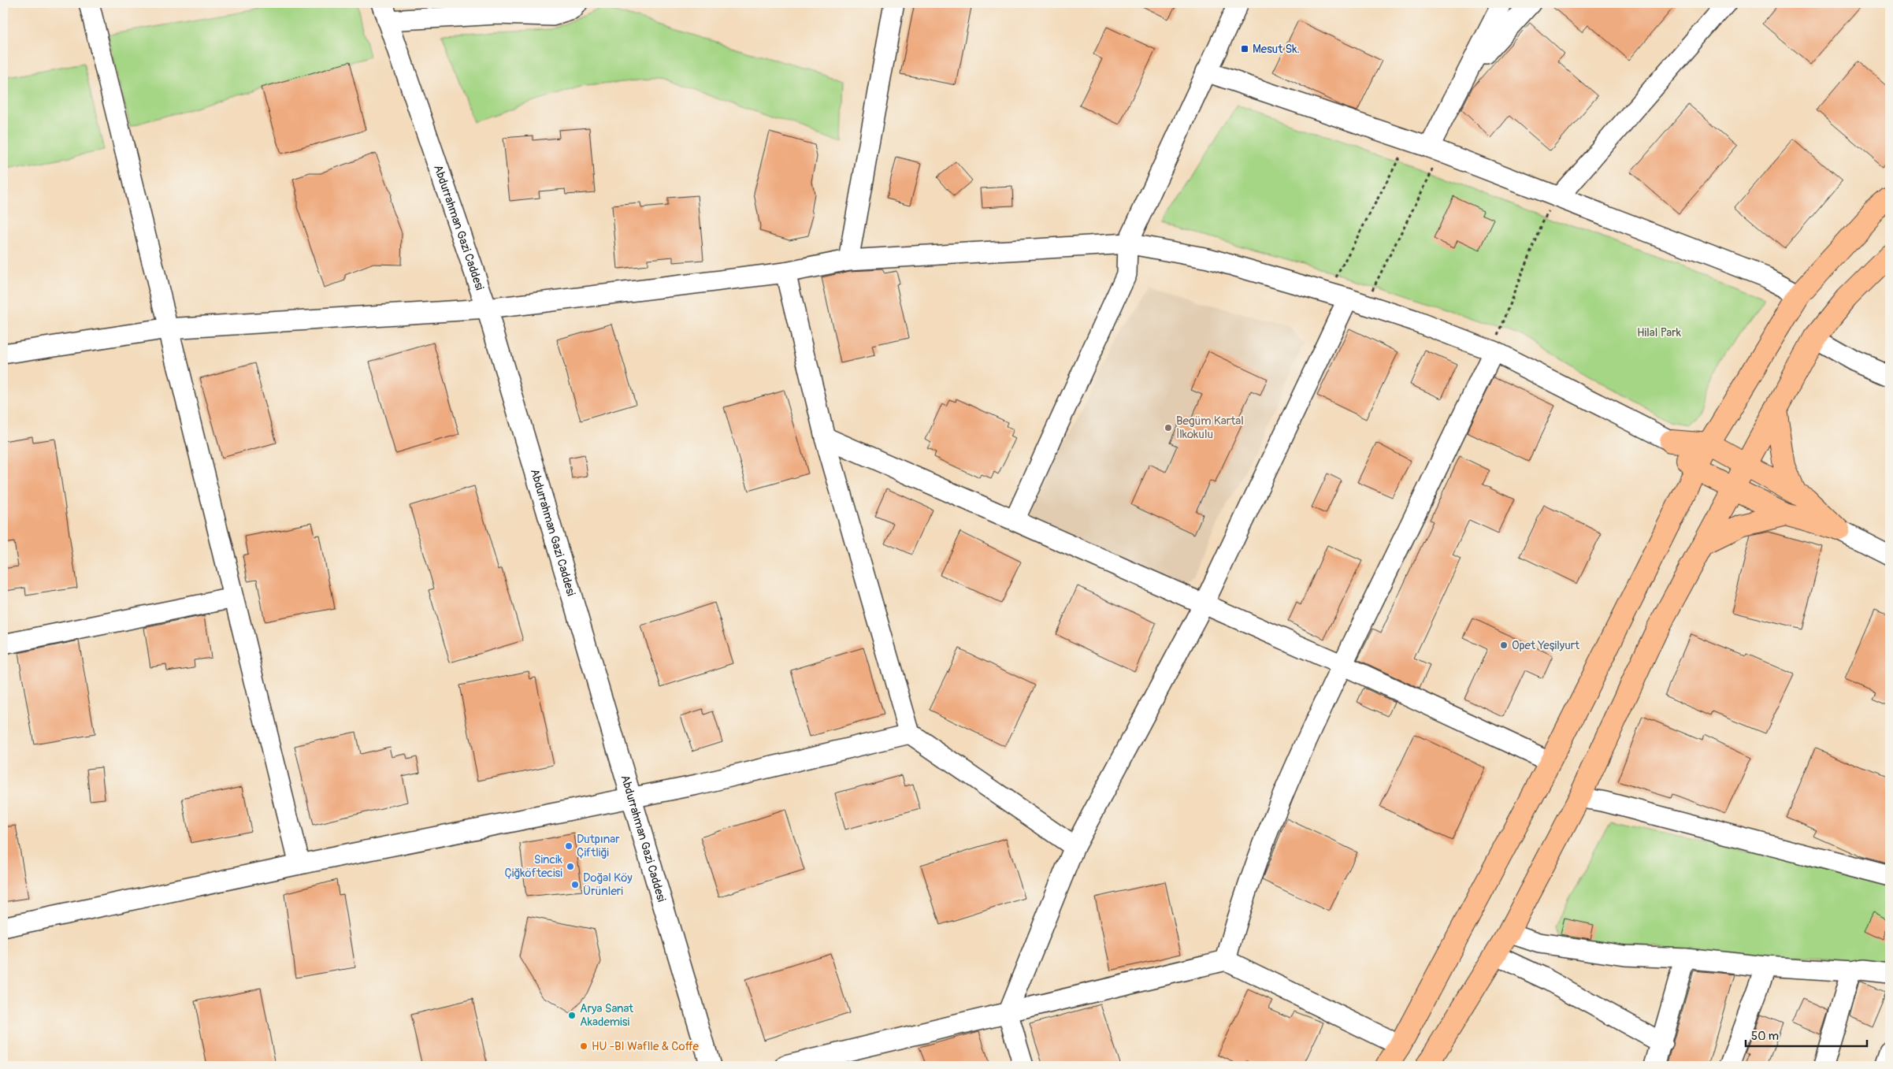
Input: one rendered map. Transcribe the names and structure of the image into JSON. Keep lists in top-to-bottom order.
{
  "streets": {
    "street": ["Abdurrahman Gazi Caddesi"]
  },
  "parks": ["Hilal Park"],
  "places": {
    "transit": ["Mesut Sk."],
    "other": [
      "Begüm Kartal İlkokulu",
      "Opet Yeşilyurt",
      "Dutpınar Çiftliği",
      "Sincik Çiğköftecisi",
      "Doğal Köy Ürünleri",
      "Arya Sanat Akademisi",
      "HU -BI Waflle & Coffe"
    ]
  },
  "scale_bar": "50 m"
}
